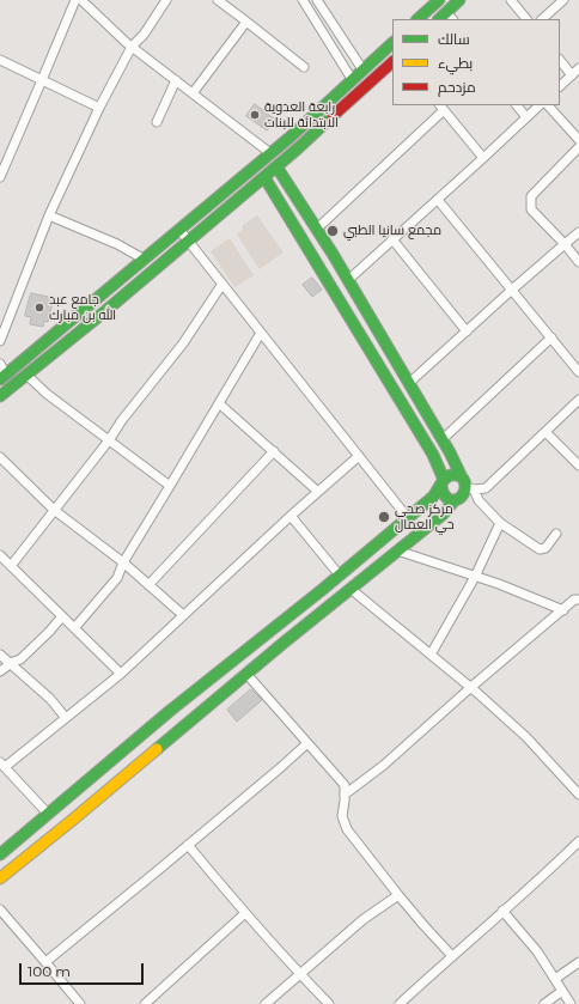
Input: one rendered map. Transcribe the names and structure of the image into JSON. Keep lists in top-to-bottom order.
{
  "places": [
    "رابعة العدوية الابتدائة للبنات",
    "مجمع سانيا الطبي",
    "جامع عبد الله بن مبارك",
    "مركز صحي حي العمال"
  ],
  "legend": ["سالك", "بطيء", "مزدحم"],
  "scale_bar": "100 m"
}
